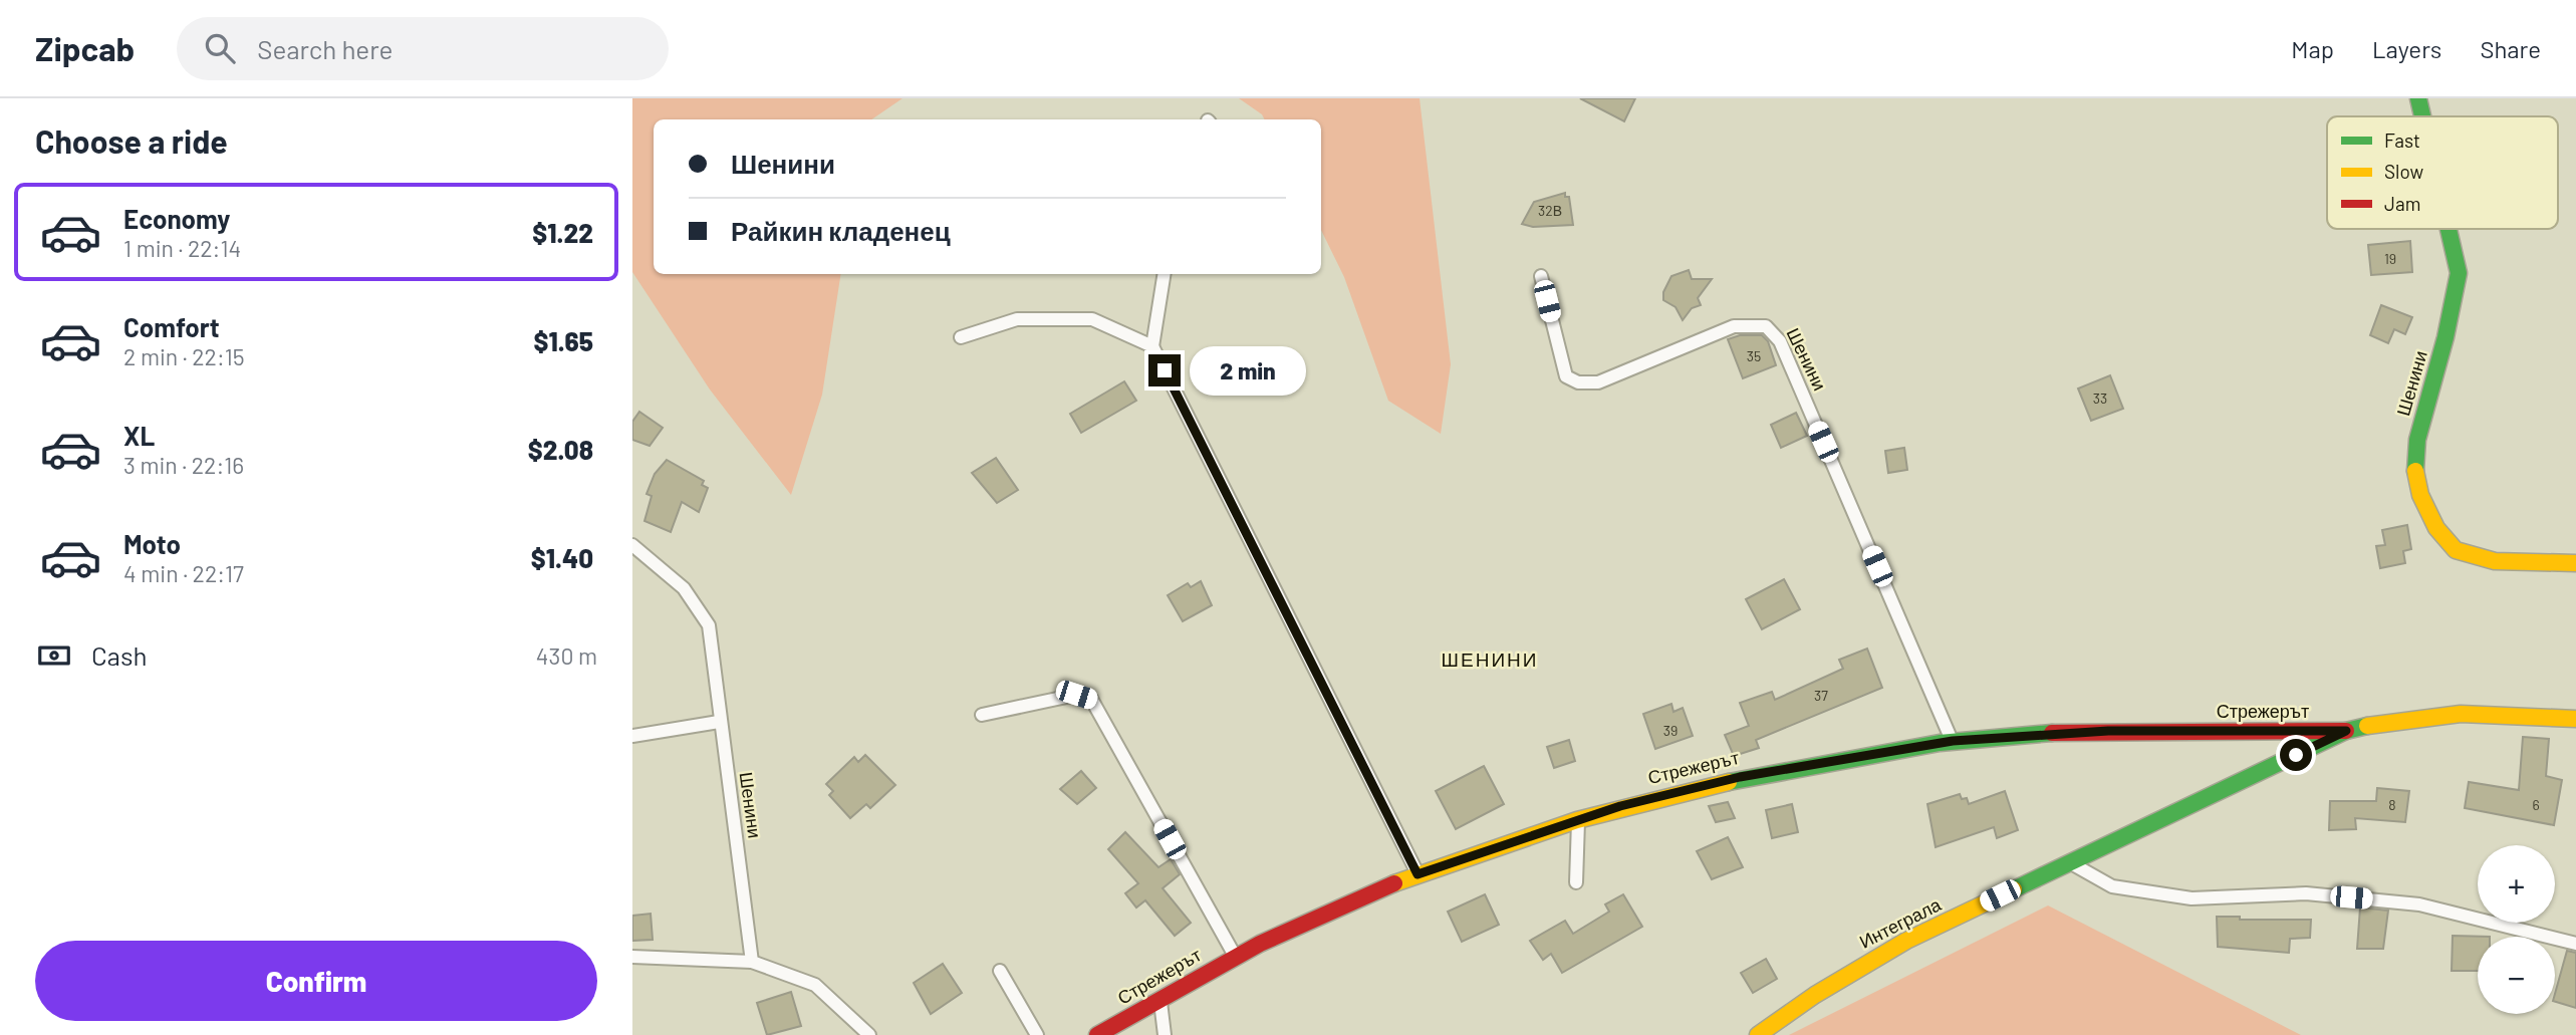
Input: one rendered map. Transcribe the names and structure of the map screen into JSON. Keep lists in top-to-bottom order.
{
  "streets": {
    "street": ["Шенини", "Стрежерът", "Интеграла"]
  },
  "crossings": [
    ["Шенини", "Стрежерът"]
  ],
  "districts": ["ШЕНИНИ"],
  "house_numbers": [
    "32В",
    "19",
    "35",
    "33",
    "37",
    "39",
    "8",
    "6"
  ],
  "legend": ["Fast", "Slow", "Jam"],
  "page": {
    "header": "Zipcab",
    "search": "Search here",
    "nav": ["Map", "Layers", "Share"],
    "heading": "Choose a ride",
    "banner": ["Шенини", "Райкин кладенец"],
    "list": [
      {
        "name": "Economy",
        "note": "1 min · 22:14",
        "value": "$1.22"
      },
      {
        "name": "Comfort",
        "note": "2 min · 22:15",
        "value": "$1.65"
      },
      {
        "name": "XL",
        "note": "3 min · 22:16",
        "value": "$2.08"
      },
      {
        "name": "Moto",
        "note": "4 min · 22:17",
        "value": "$1.40"
      }
    ],
    "bubble": "2 min",
    "pay": ["Cash", "430 m"],
    "map_buttons": ["+", "−"],
    "buttons": "Confirm"
  }
}
